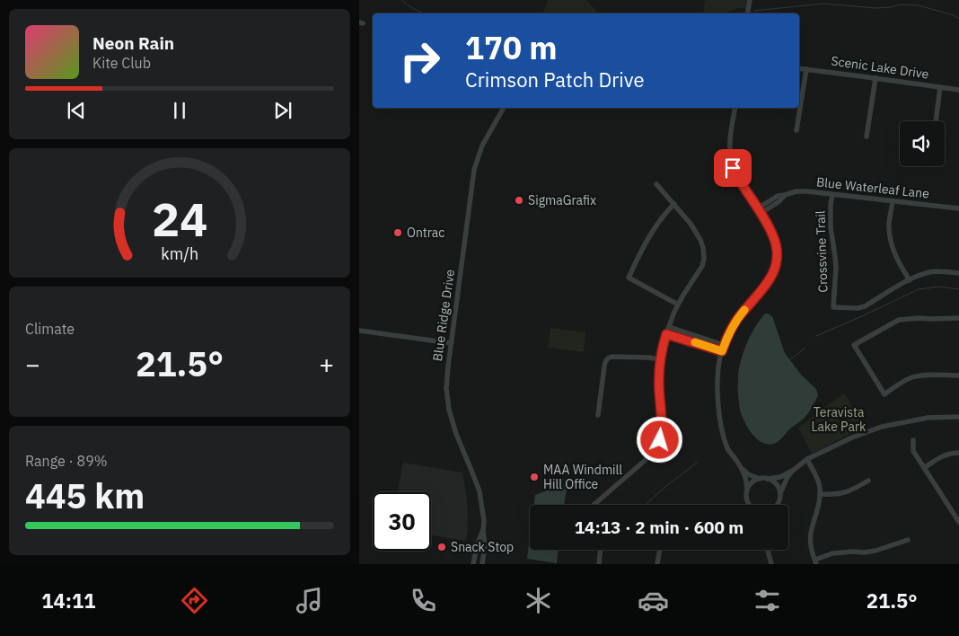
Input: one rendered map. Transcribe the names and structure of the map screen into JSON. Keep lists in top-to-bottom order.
{
  "streets": {
    "street": [
      "Scenic Lake Drive",
      "Blue Waterleaf Lane",
      "Crossvine Trail",
      "Blue Ridge Drive"
    ]
  },
  "crossings": [
    ["Blue Waterleaf Lane", "Crossvine Trail"]
  ],
  "parks": ["Teravista Lake Park"],
  "places": [
    "SigmaGrafix",
    "Ontrac",
    "MAA Windmill Hill Office",
    "Snack Stop"
  ],
  "page": {
    "turn": ["170 m", "Crimson Patch Drive"],
    "song": ["Neon Rain", "Kite Club"],
    "tile": [
      "Climate",
      ["Range · 89%", "445 km"]
    ],
    "heat": ["−", "21.5°", "+"],
    "limit": "30",
    "trip": "14:13 · 2 min · 600 m",
    "tabs": ["14:11", "21.5°"],
    "gauge": ["24", "km/h"]
  }
}
